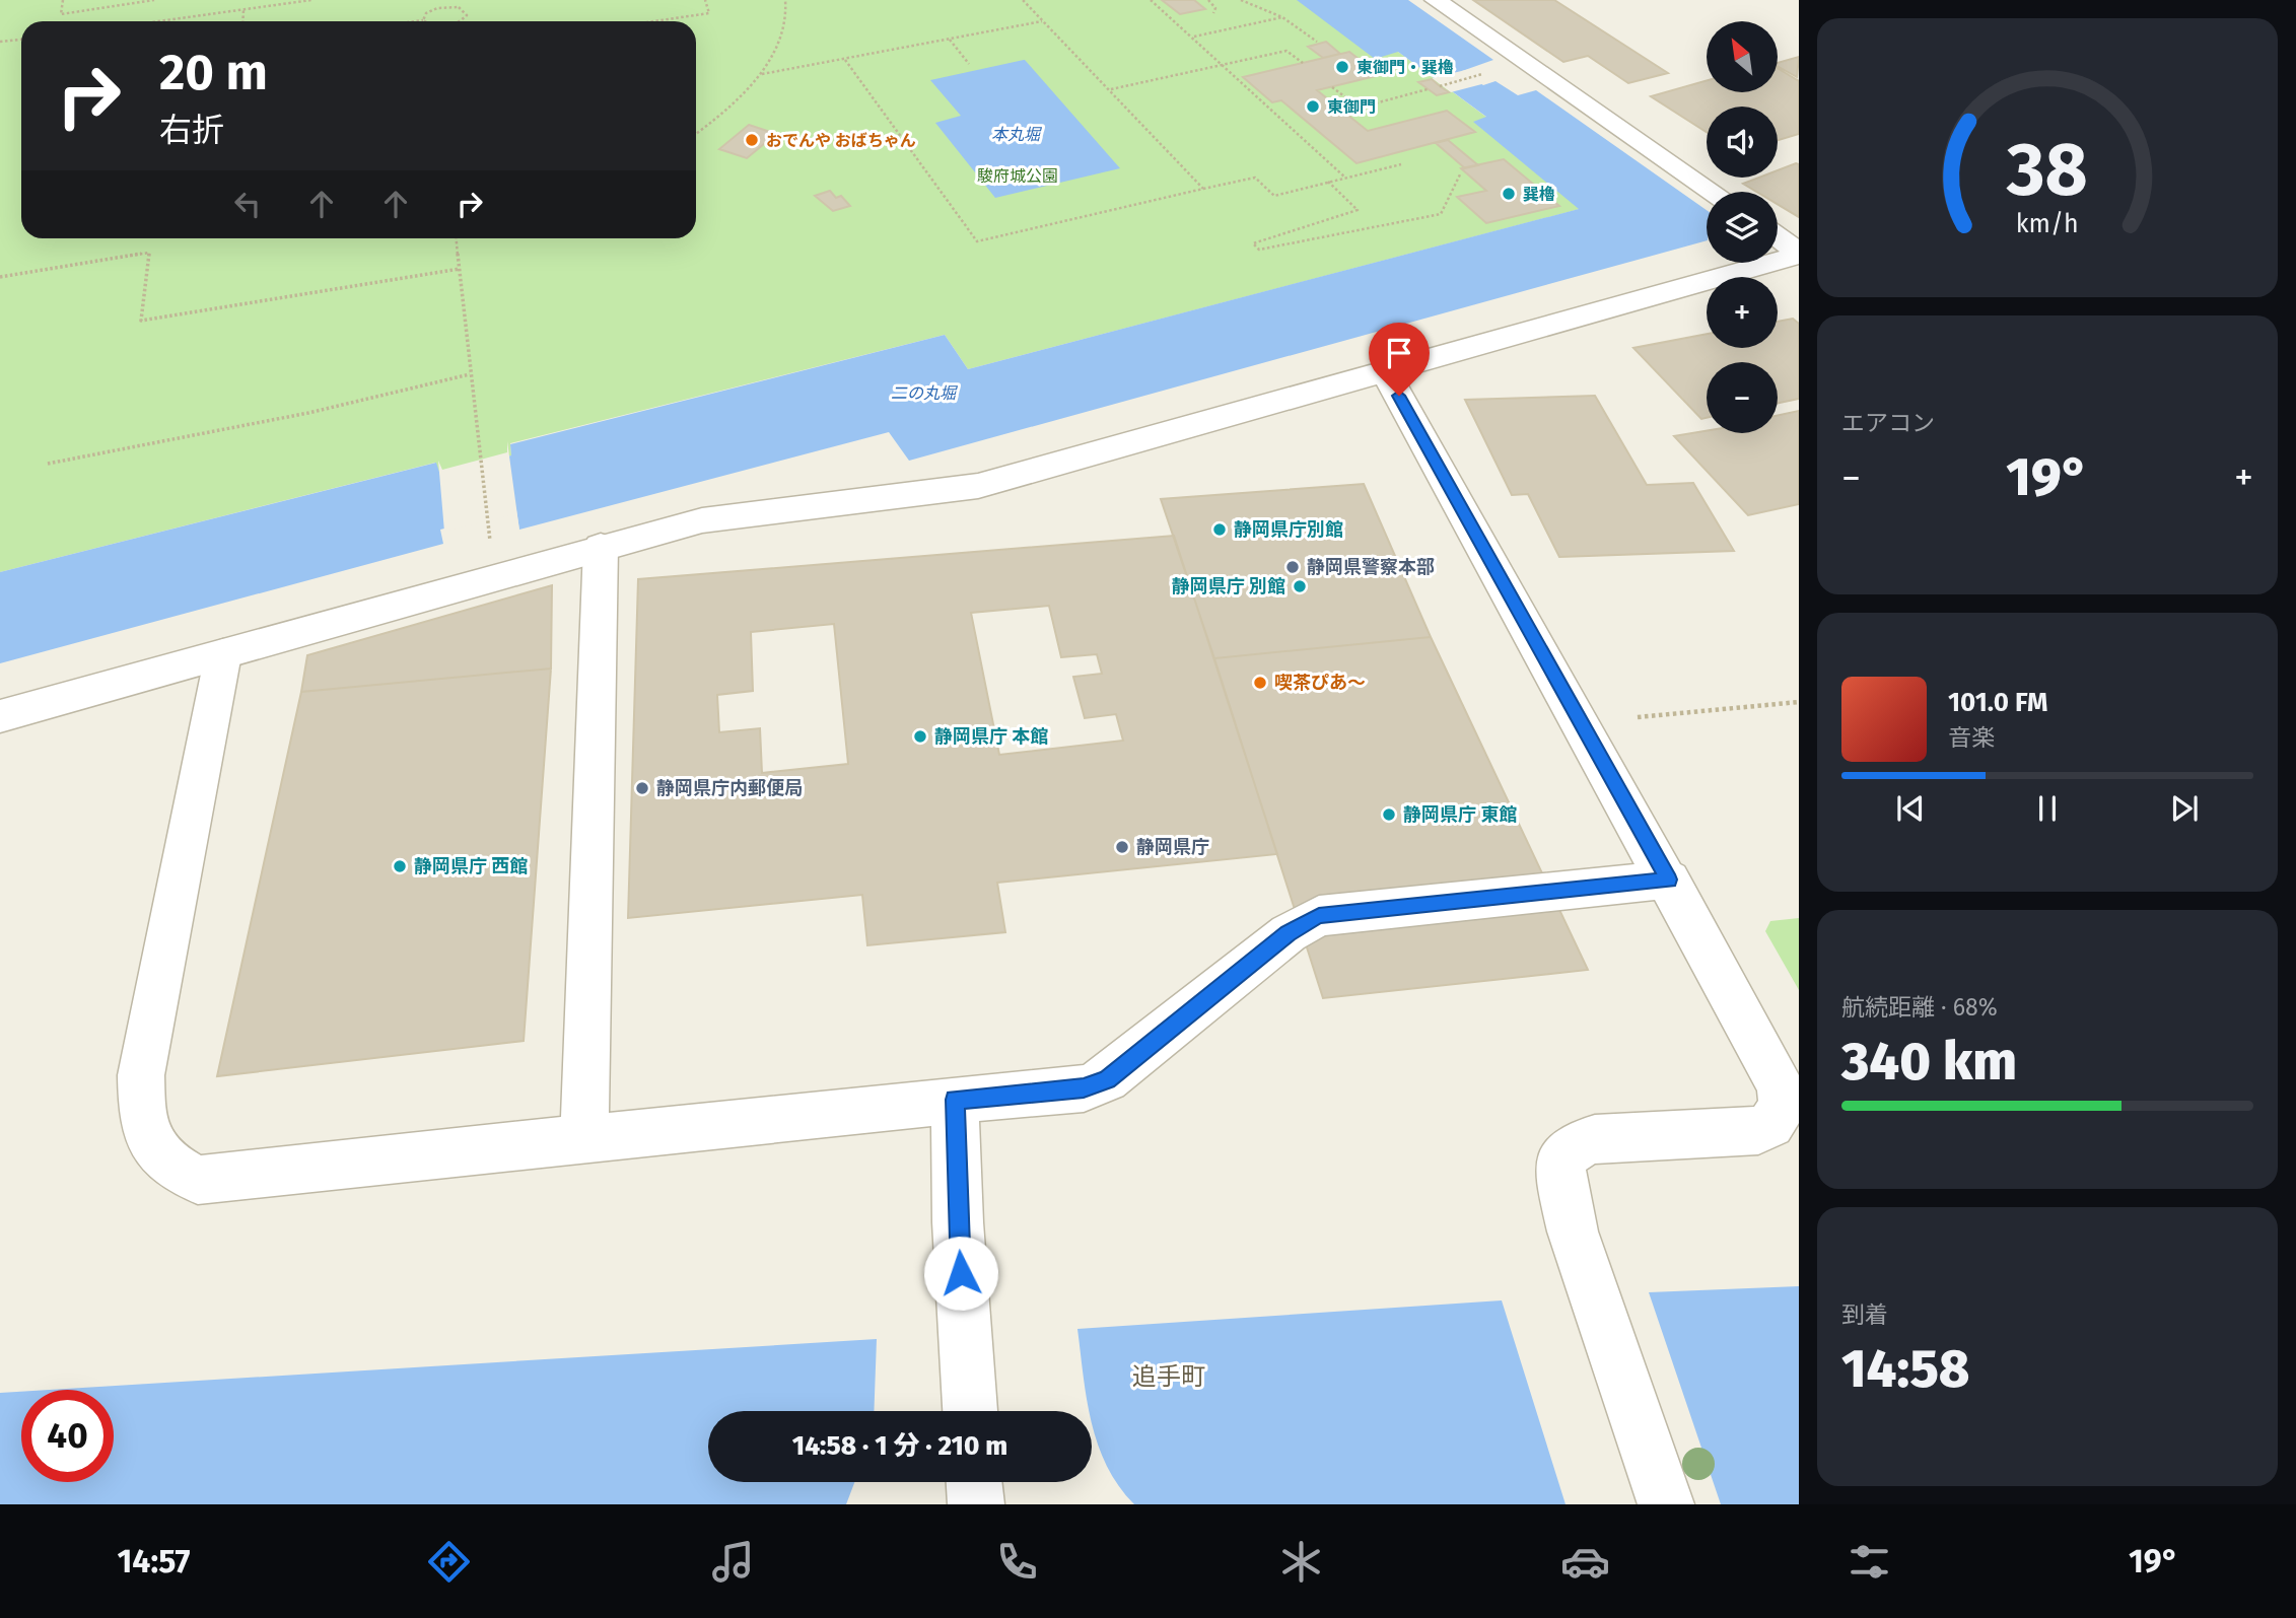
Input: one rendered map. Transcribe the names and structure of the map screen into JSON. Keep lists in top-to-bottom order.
{
  "districts": ["追手町"],
  "water": ["本丸堀", "二の丸堀"],
  "parks": ["駿府城公園"],
  "places": [
    "東御門・巽櫓",
    "東御門",
    "おでんや おばちゃん",
    "巽櫓",
    "静岡県庁別館",
    "静岡県警察本部",
    "静岡県庁 別館",
    "喫茶ぴあ〜",
    "静岡県庁 本館",
    "静岡県庁内郵便局",
    "静岡県庁 東館",
    "静岡県庁",
    "静岡県庁 西館"
  ],
  "north": "top left",
  "page": {
    "map_buttons": ["+", "−"],
    "turn": ["20 m", "右折"],
    "tile": [
      "エアコン",
      ["航続距離 · 68%", "340 km"],
      ["到着", "14:58"]
    ],
    "heat": ["−", "19°", "+"],
    "song": ["101.0 FM", "音楽"],
    "limit": "40",
    "trip": "14:58 · 1 分 · 210 m",
    "tabs": ["14:57", "19°"],
    "gauge": ["38", "km/h"]
  }
}
